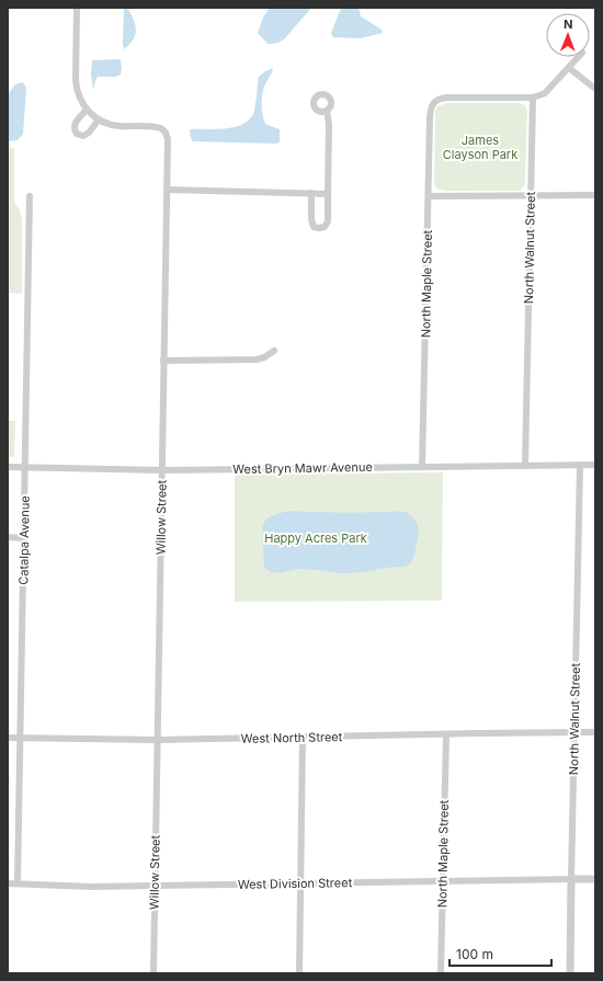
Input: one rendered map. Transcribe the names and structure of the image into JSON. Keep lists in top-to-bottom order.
{
  "streets": {
    "street": [
      "North Walnut Street",
      "North Maple Street",
      "West Bryn Mawr Avenue",
      "Willow Street",
      "Catalpa Avenue",
      "West North Street",
      "West Division Street"
    ]
  },
  "crossings": [
    ["North Walnut Street", "North Maple Street"],
    ["North Walnut Street", "West Bryn Mawr Avenue"],
    ["North Walnut Street", "West North Street"],
    ["North Walnut Street", "West Division Street"],
    ["North Maple Street", "West Bryn Mawr Avenue"],
    ["North Maple Street", "West North Street"],
    ["North Maple Street", "West Division Street"],
    ["West Bryn Mawr Avenue", "Willow Street"],
    ["West Bryn Mawr Avenue", "Catalpa Avenue"],
    ["Willow Street", "West North Street"],
    ["Willow Street", "West Division Street"],
    ["Catalpa Avenue", "West North Street"],
    ["Catalpa Avenue", "West Division Street"]
  ],
  "parks": ["James Clayson Park", "Happy Acres Park"],
  "scale_bar": "100 m",
  "north": "top"
}
